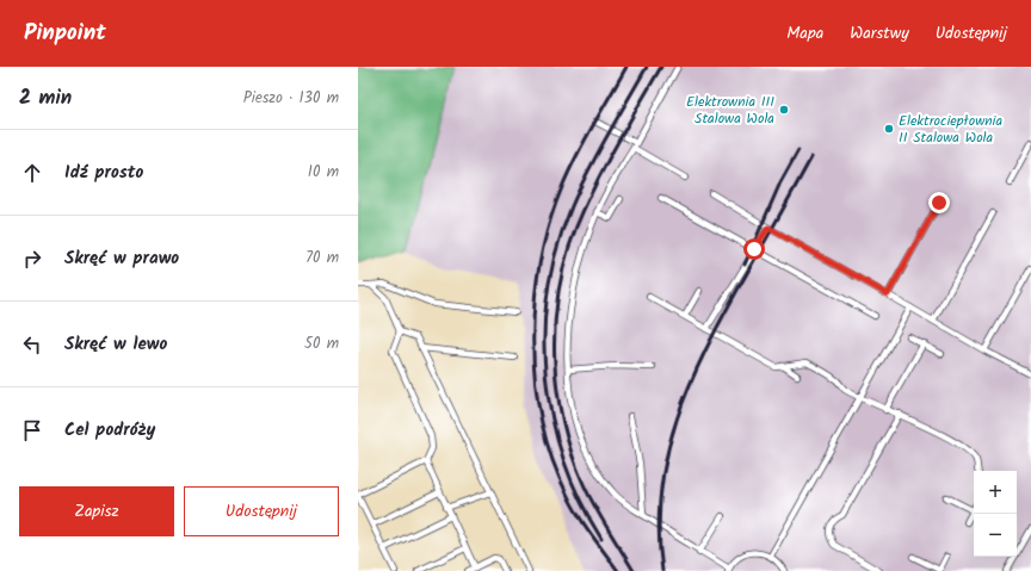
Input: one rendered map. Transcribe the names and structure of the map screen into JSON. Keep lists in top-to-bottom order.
{
  "places": ["Elektrownia III Stalowa Wola", "Elektrociepłownia II Stalowa Wola"],
  "page": {
    "header": "Pinpoint",
    "nav": ["Mapa", "Warstwy", "Udostępnij"],
    "heading": ["2 min", "Pieszo · 130 m"],
    "list": [
      ["Idź prosto", "10 m"],
      ["Skręć w prawo", "70 m"],
      ["Skręć w lewo", "50 m"],
      "Cel podróży"
    ],
    "map_buttons": ["+", "−"],
    "buttons": ["Zapisz", "Udostępnij"]
  }
}
